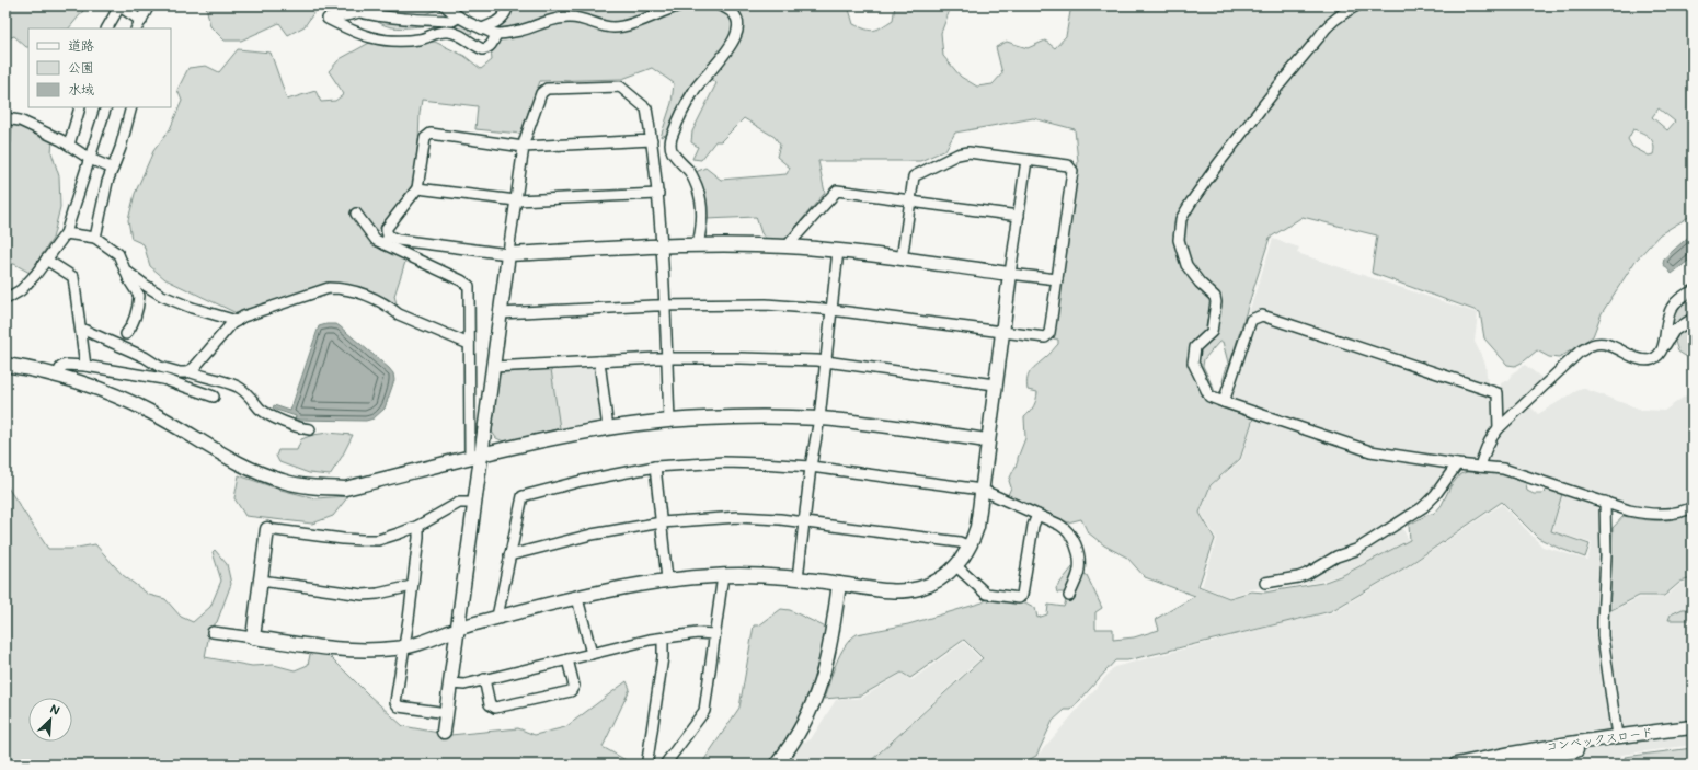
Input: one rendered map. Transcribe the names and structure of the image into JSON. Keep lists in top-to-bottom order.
{
  "streets": {
    "street": ["コンベックスロード"]
  },
  "legend": ["道路", "公園", "水域"],
  "north": "top right"
}
